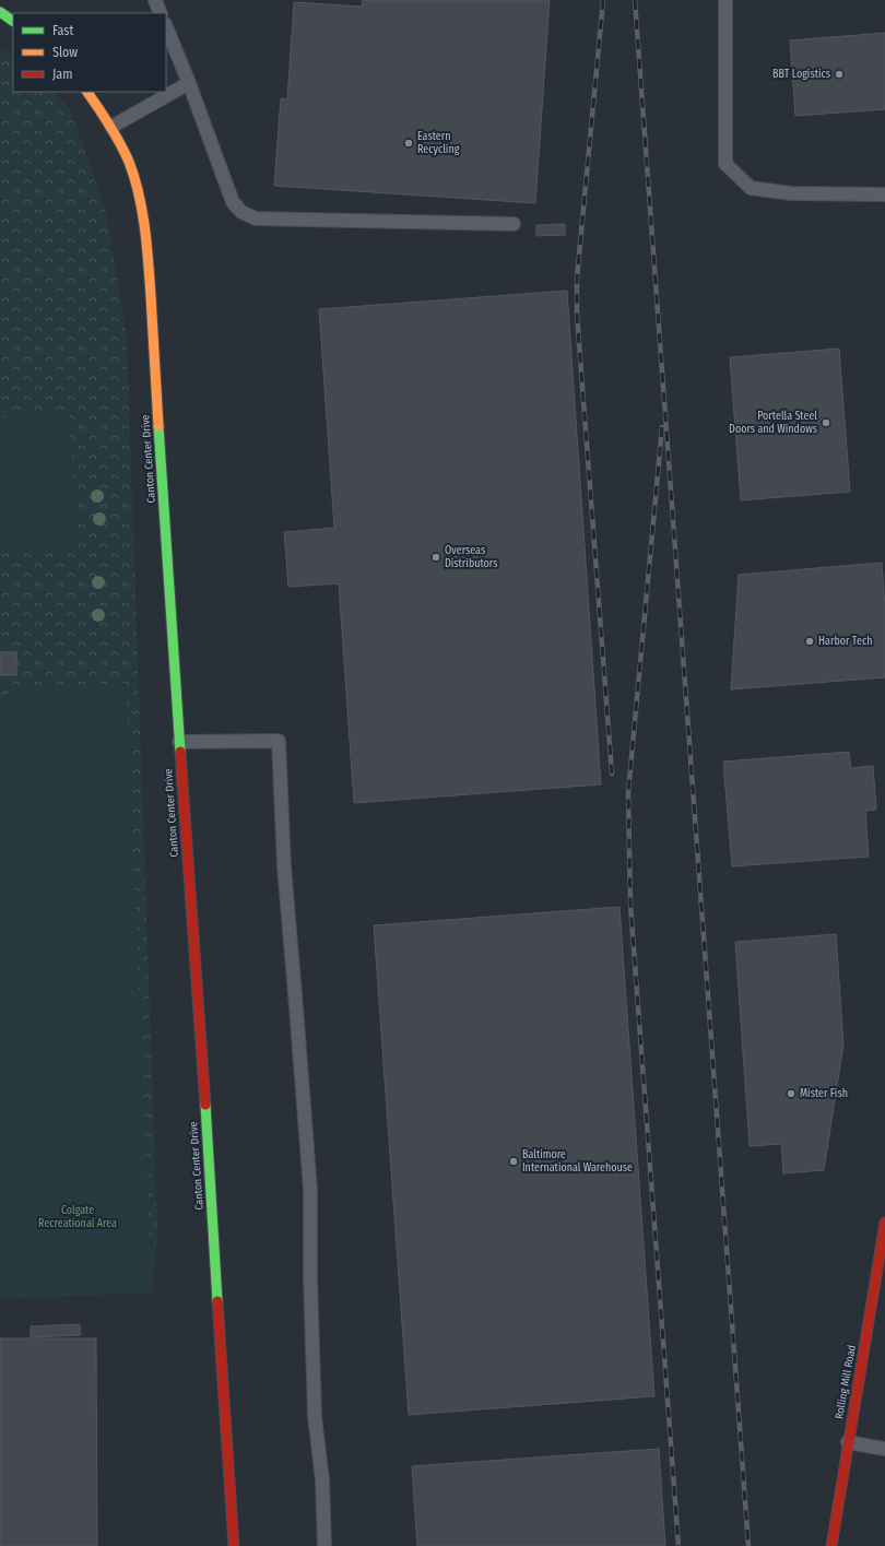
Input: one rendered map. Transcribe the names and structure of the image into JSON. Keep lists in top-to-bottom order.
{
  "streets": {
    "street": ["Canton Center Drive", "Rolling Mill Road"]
  },
  "parks": ["Colgate Recreational Area"],
  "places": [
    "BBT Logistics",
    "Eastern Recycling",
    "Portella Steel Doors and Windows",
    "Overseas Distributors",
    "Harbor Tech",
    "Mister Fish",
    "Baltimore International Warehouse"
  ],
  "legend": ["Fast", "Slow", "Jam"]
}
